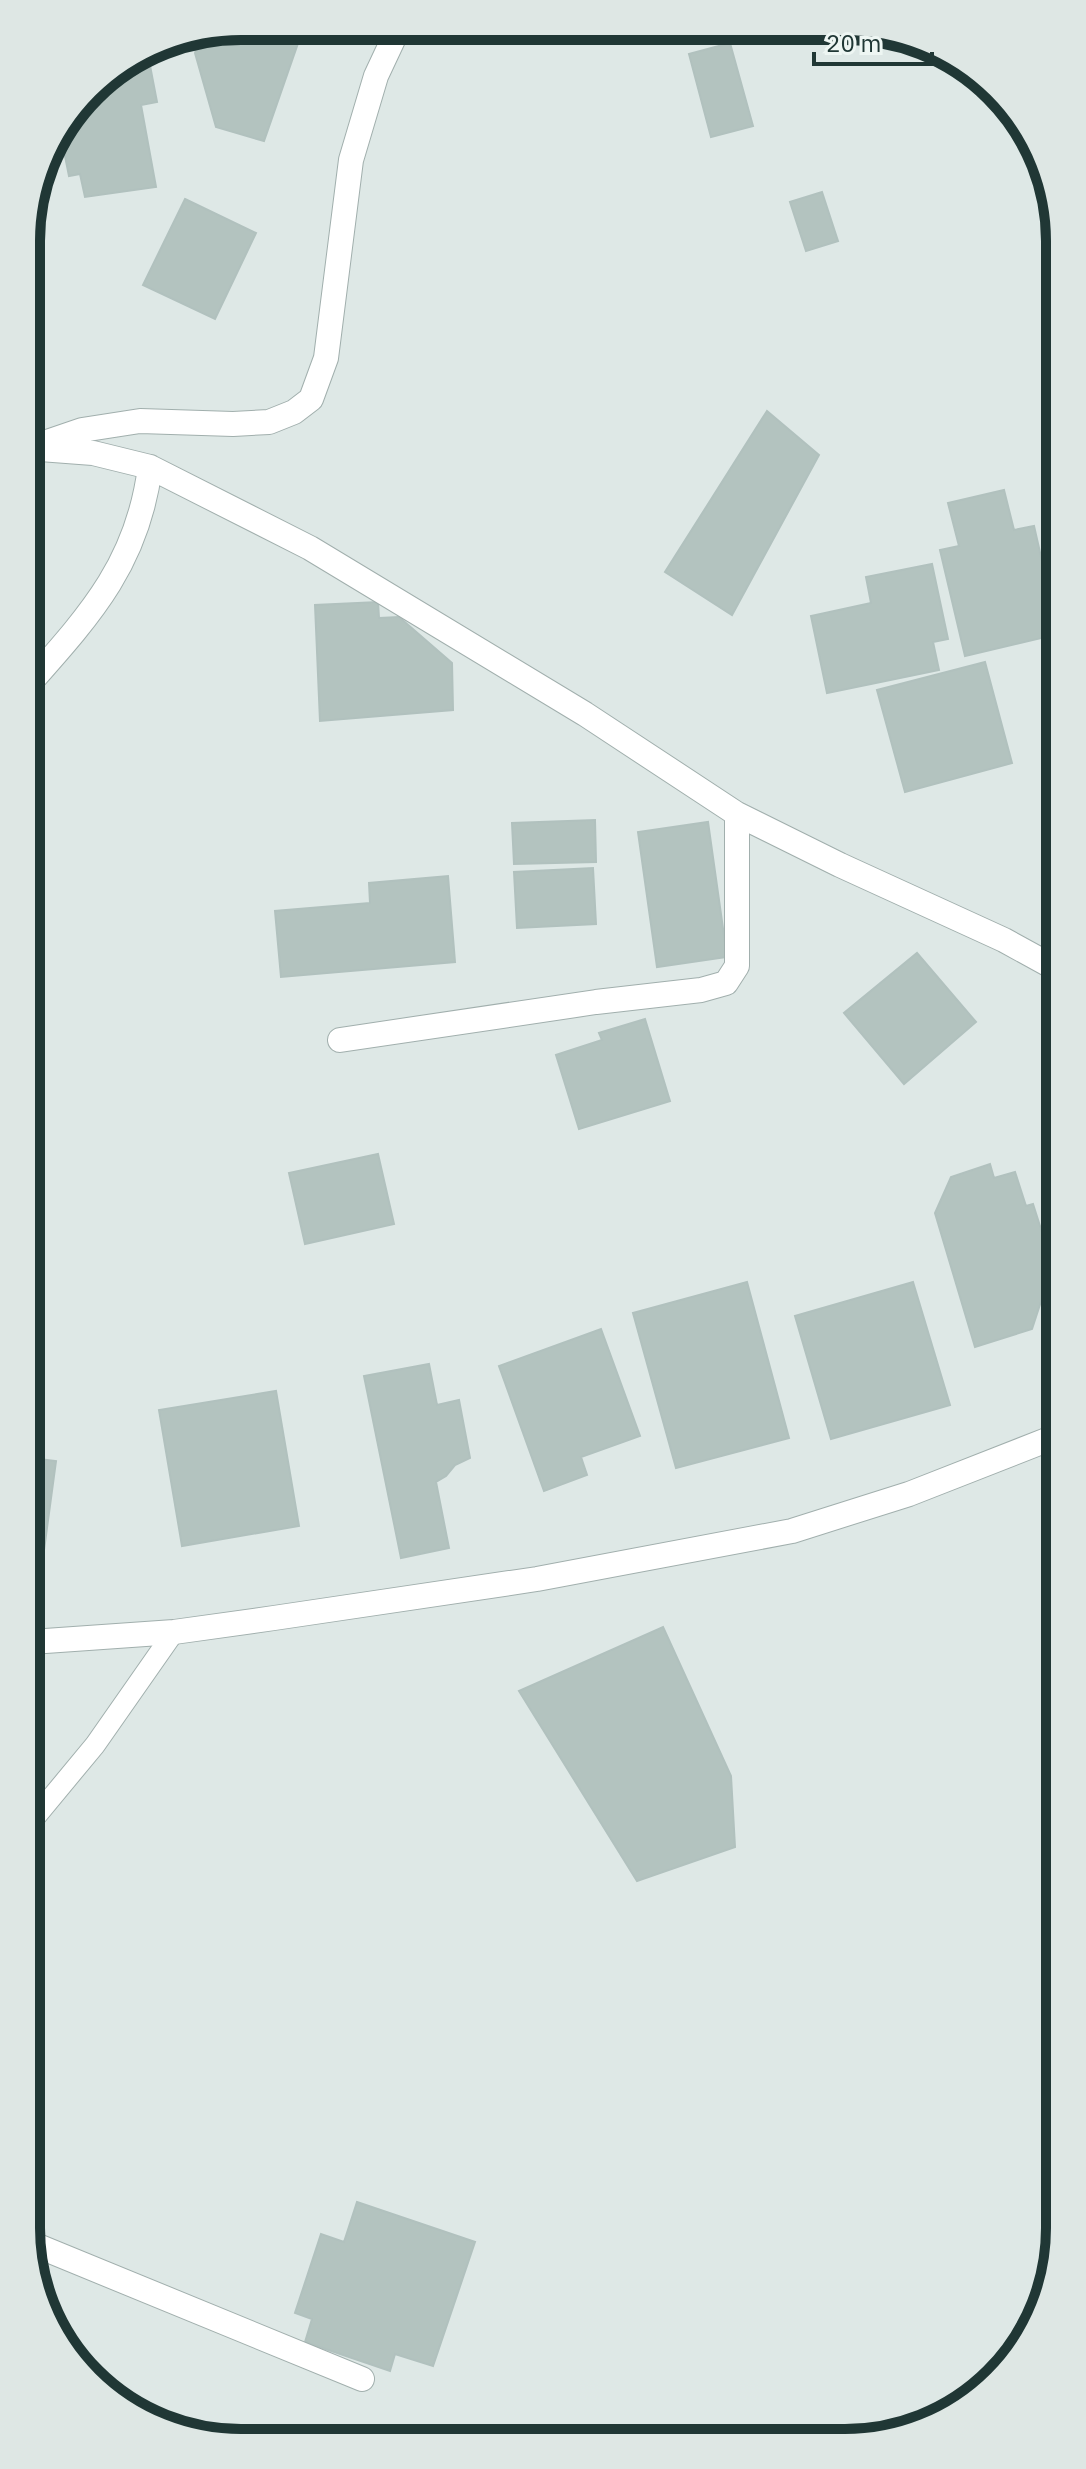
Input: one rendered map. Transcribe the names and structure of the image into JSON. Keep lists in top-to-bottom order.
{
  "scale_bar": "20 m"
}
